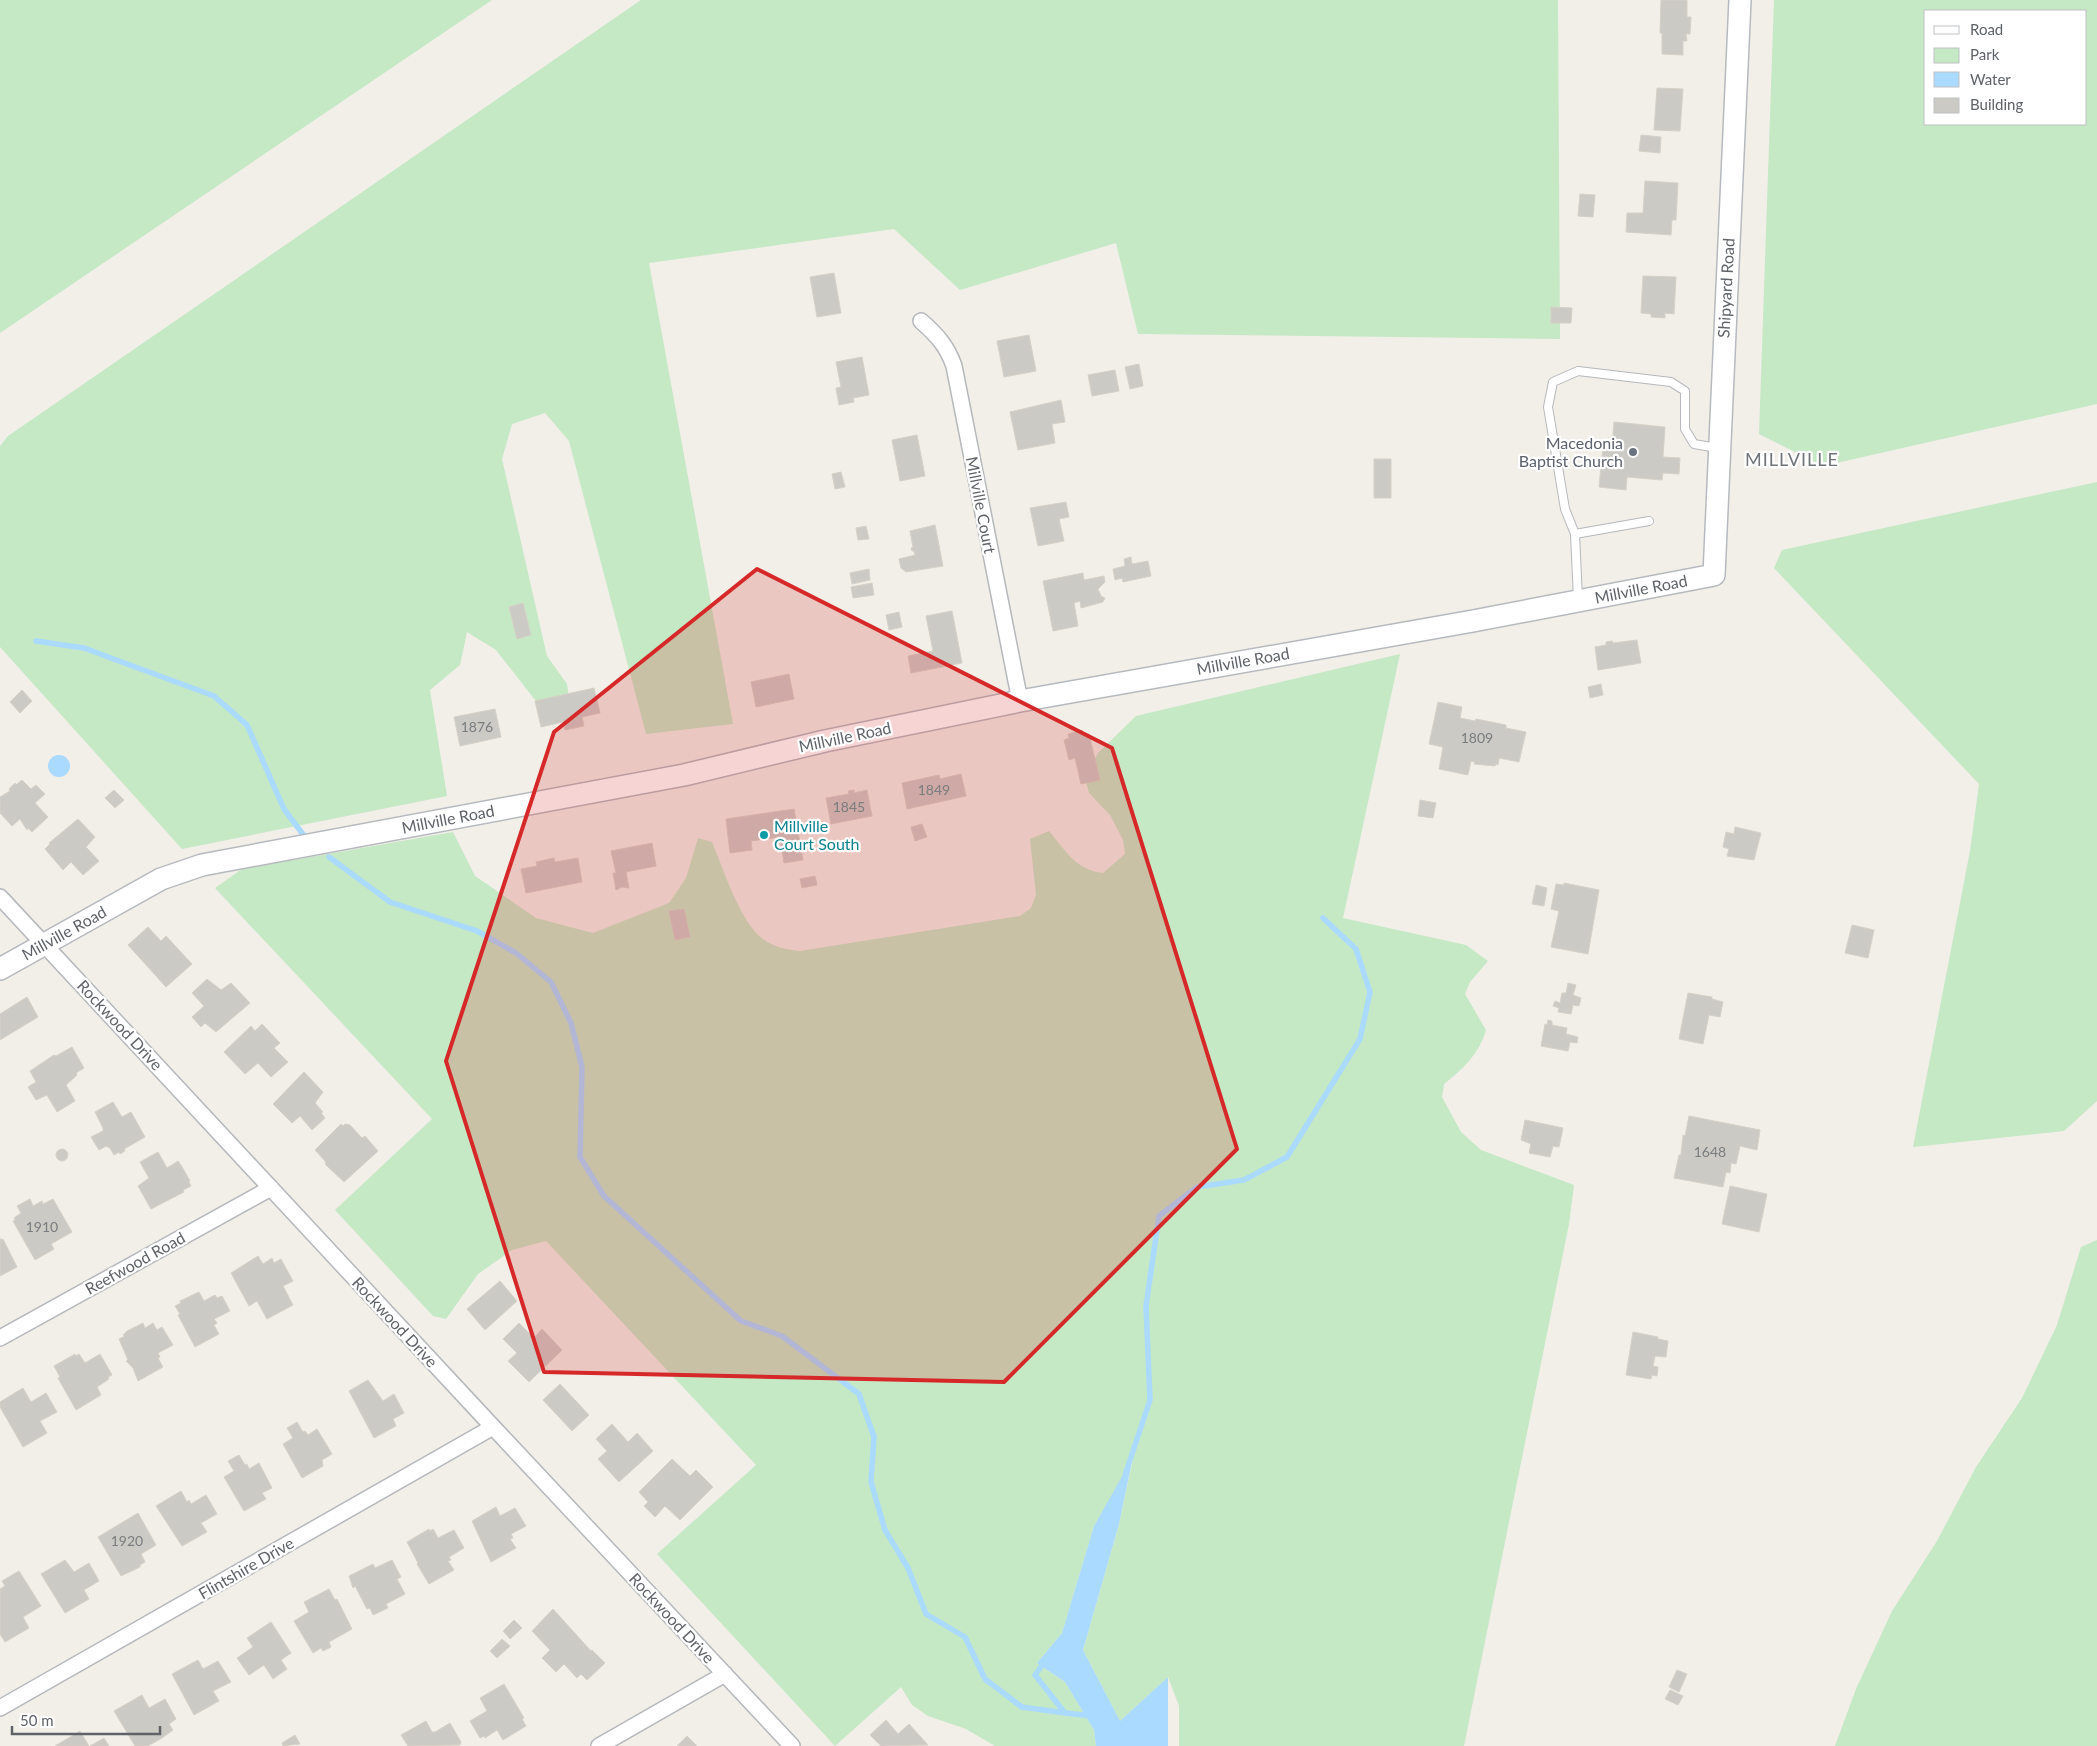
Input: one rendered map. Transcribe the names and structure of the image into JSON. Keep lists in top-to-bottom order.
{
  "streets": {
    "street": [
      "Shipyard Road",
      "Millville Court",
      "Millville Road",
      "Rockwood Drive",
      "Reefwood Road",
      "Flintshire Drive"
    ]
  },
  "crossings": [
    ["Shipyard Road", "Millville Road"],
    ["Millville Court", "Millville Road"],
    ["Millville Road", "Rockwood Drive"],
    ["Rockwood Drive", "Reefwood Road"],
    ["Rockwood Drive", "Flintshire Drive"]
  ],
  "districts": ["MILLVILLE"],
  "places": ["Macedonia Baptist Church", "Millville Court South"],
  "house_numbers": [
    "1876",
    "1809",
    "1849",
    "1845",
    "1648",
    "1910",
    "1920"
  ],
  "legend": [
    "Road",
    "Park",
    "Water",
    "Building"
  ],
  "scale_bar": "50 m"
}
